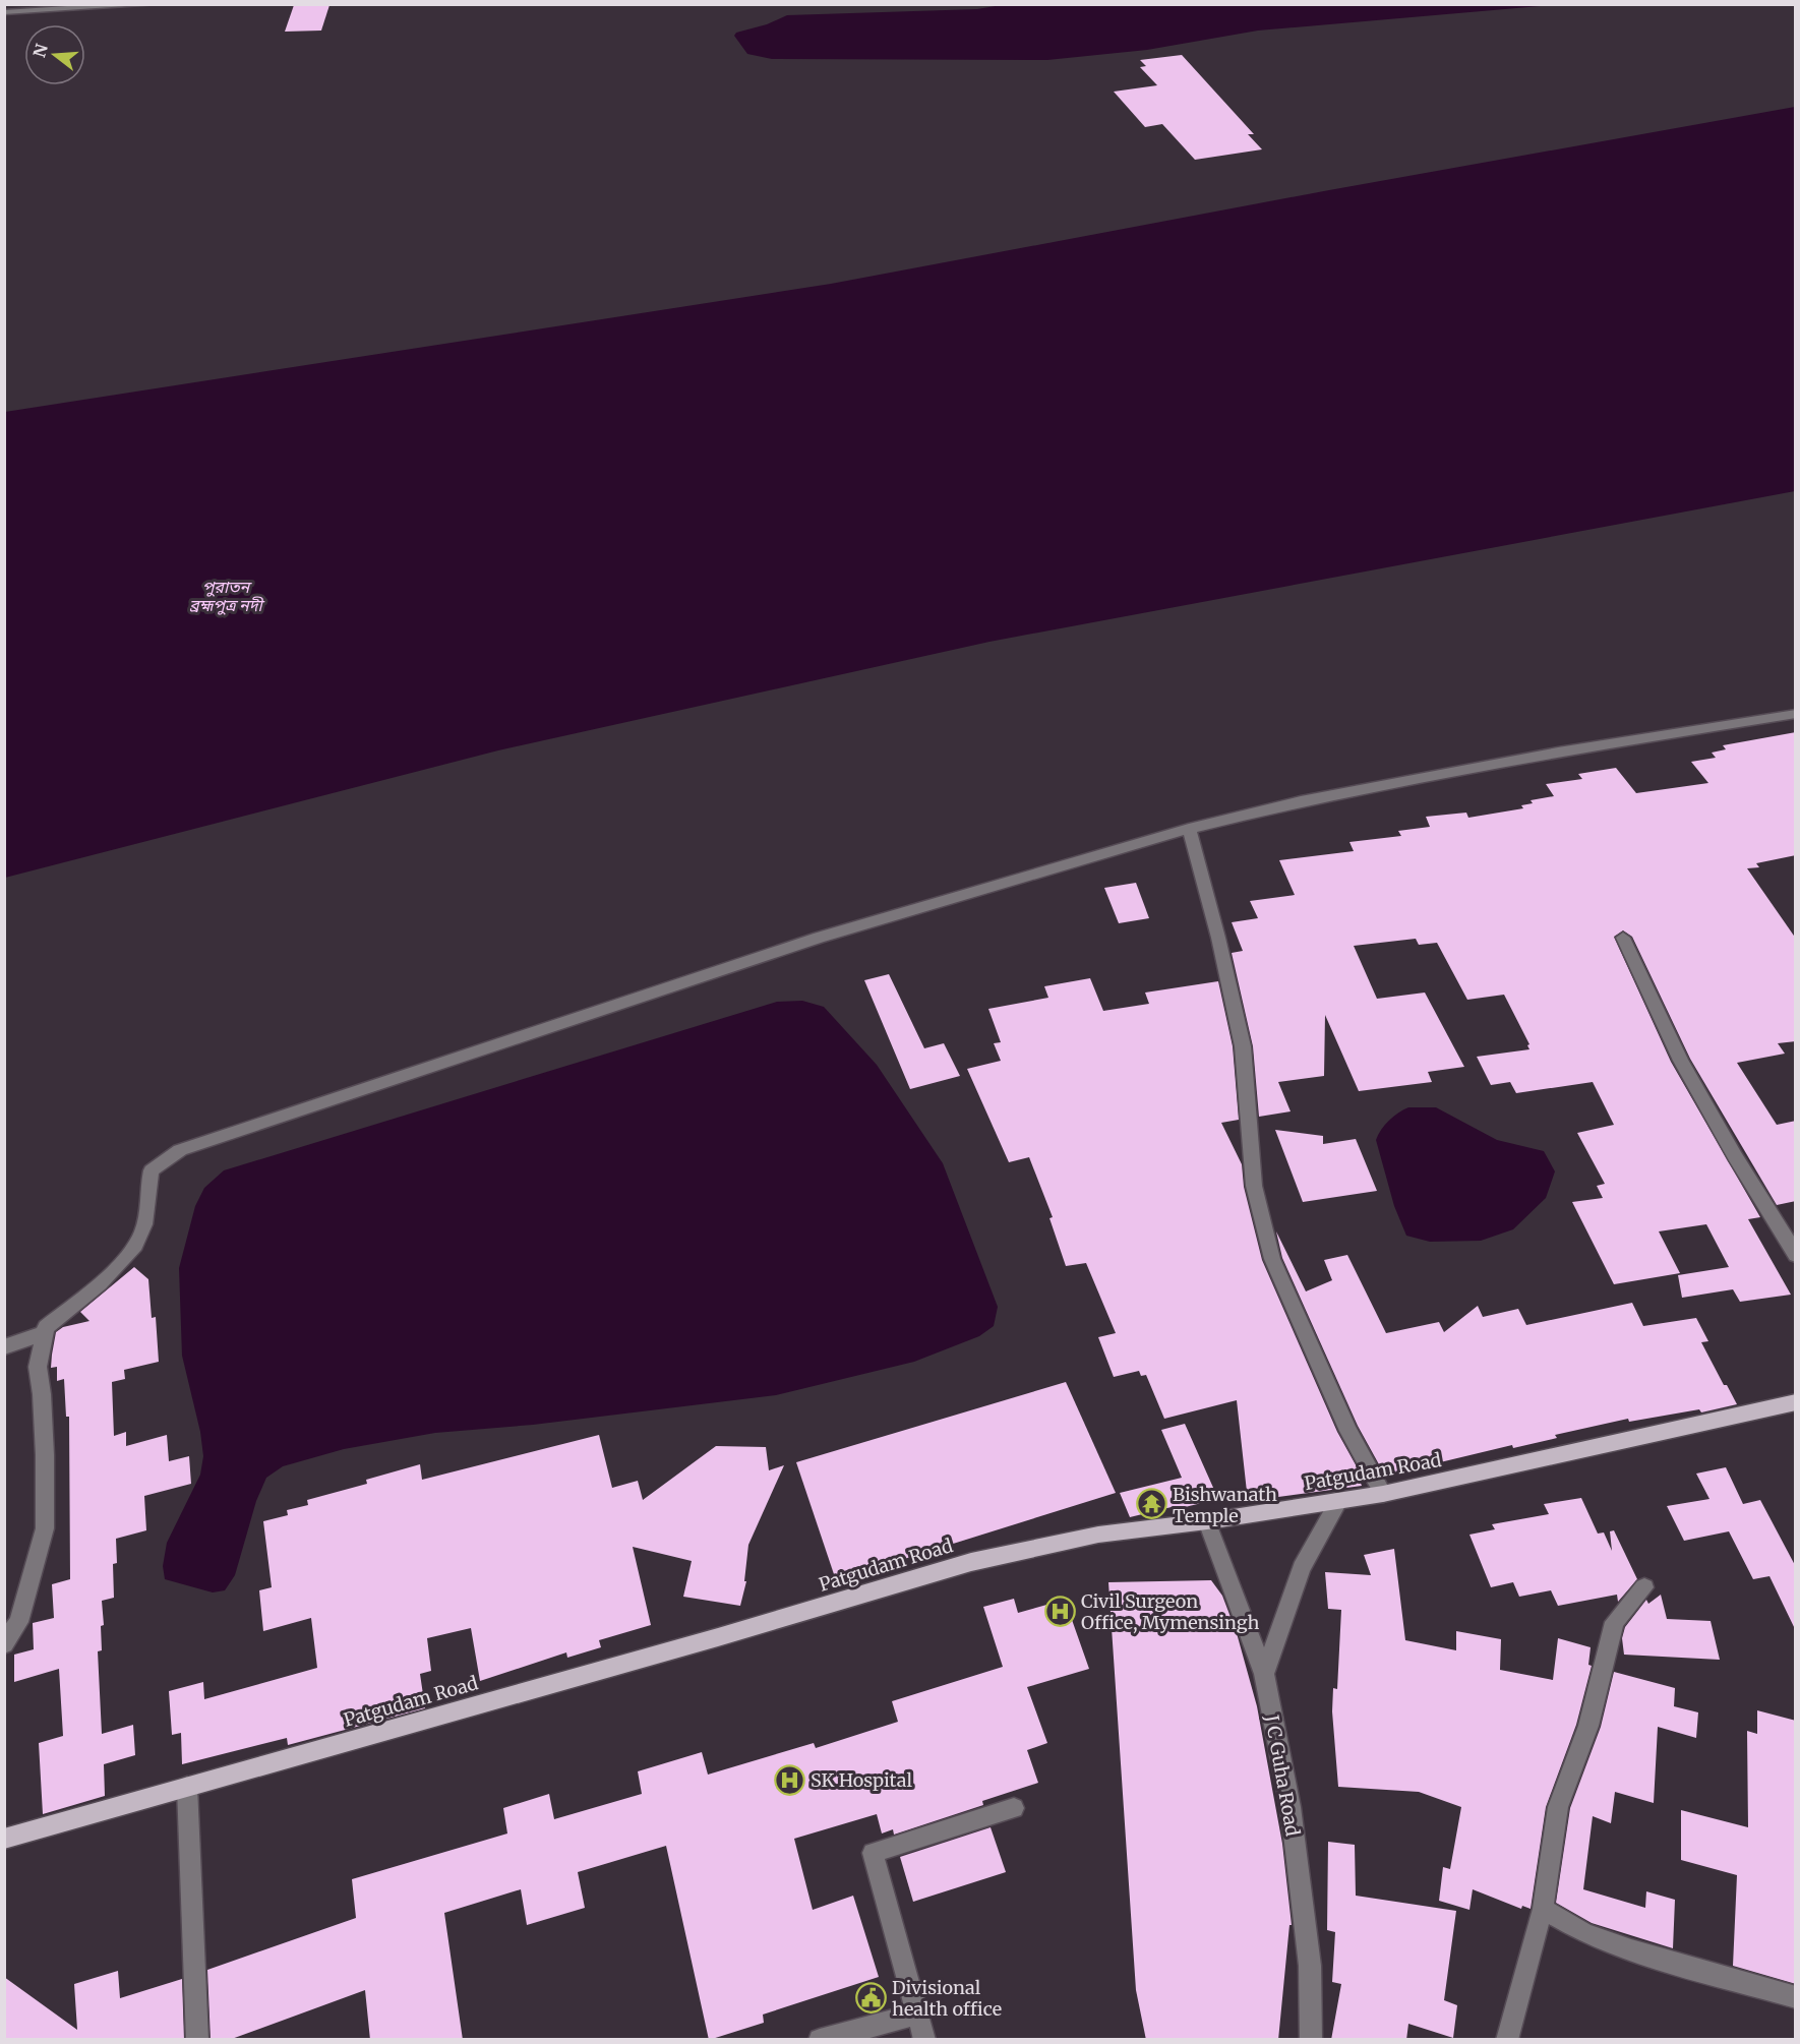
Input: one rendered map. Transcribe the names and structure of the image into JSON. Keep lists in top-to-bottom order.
{
  "streets": {
    "main road": ["Patgudam Road"],
    "street": ["J C Guha Road"]
  },
  "crossings": [
    ["Patgudam Road", "J C Guha Road"]
  ],
  "water": ["পুরাতন ব্রহ্মপুত্র নদী"],
  "places": {
    "temple": ["Bishwanath Temple"],
    "hospital": ["Civil Surgeon Office, Mymensingh", "SK Hospital"],
    "public building": ["Divisional health office"]
  },
  "north": "left"
}
